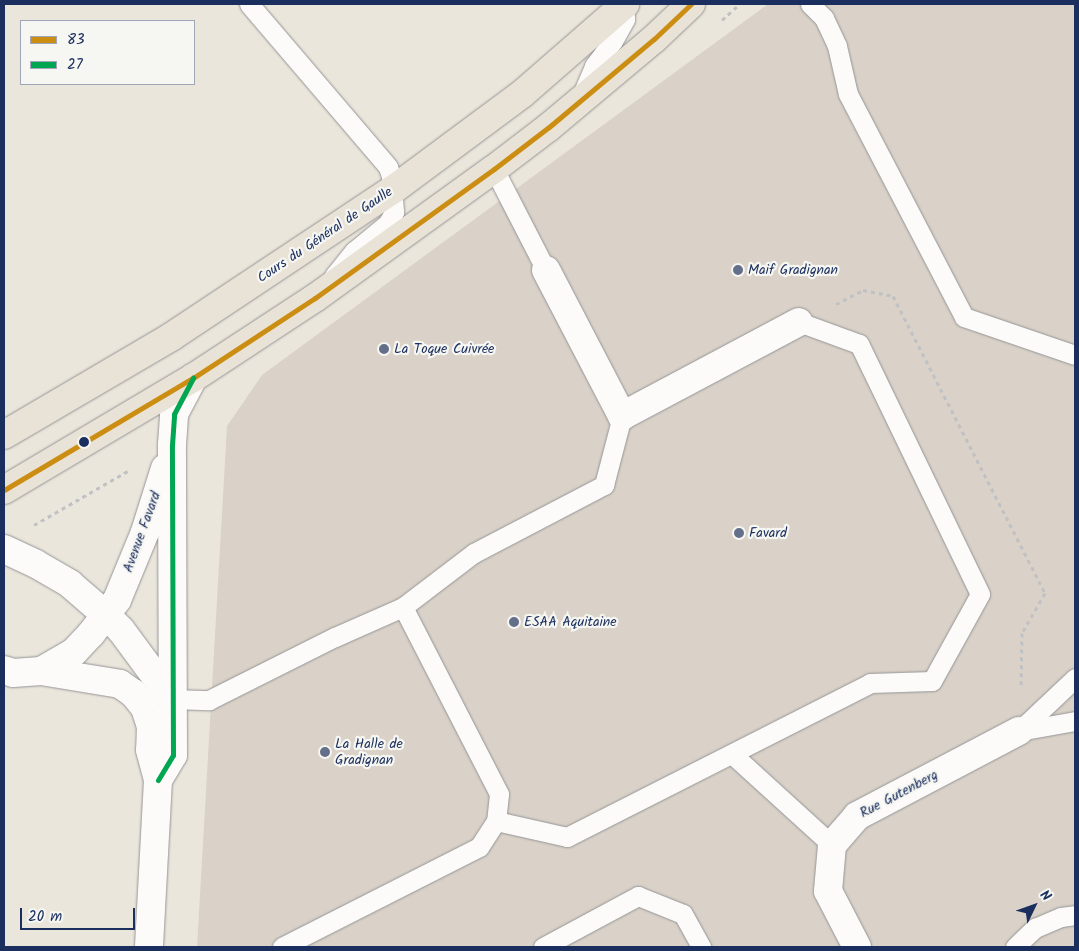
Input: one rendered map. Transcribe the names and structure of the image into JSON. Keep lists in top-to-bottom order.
{
  "streets": {
    "main road": ["Cours du Général de Gaulle"],
    "street": ["Avenue Favard", "Rue Gutenberg"]
  },
  "places": [
    "Maif Gradignan",
    "La Toque Cuivrée",
    "Favard",
    "ESAA Aquitaine",
    "La Halle de Gradignan"
  ],
  "lines": ["transit line 83", "transit line 27"],
  "legend": ["83", "27"],
  "scale_bar": "20 m",
  "north": "top right"
}
